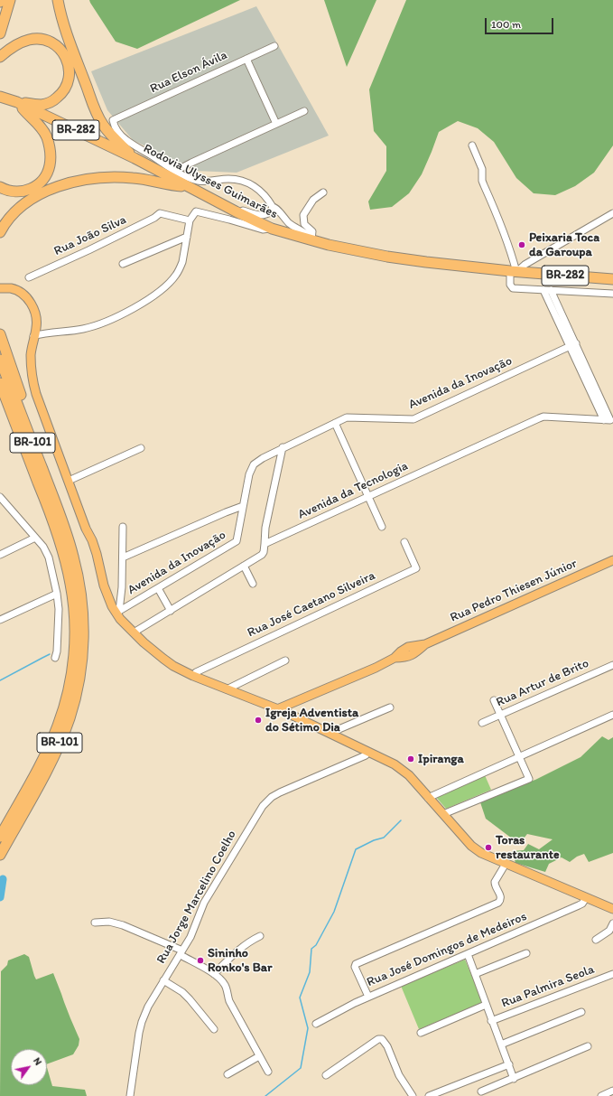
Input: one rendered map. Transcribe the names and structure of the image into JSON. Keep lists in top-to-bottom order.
{
  "streets": {
    "highway": ["BR-282", "Rodovia Ulysses Guimarães", "BR-101"],
    "main road": ["Rua Pedro Thiesen Júnior"],
    "street": [
      "Rua Elson Ávila",
      "Rua João Silva",
      "Avenida da Inovação",
      "Avenida da Tecnologia",
      "Rua José Caetano Silveira",
      "Rua Artur de Brito",
      "Rua Jorge Marcelino Coelho",
      "Rua José Domingos de Medeiros",
      "Rua Palmira Seola"
    ]
  },
  "crossings": [
    ["Avenida da Inovação", "Avenida da Tecnologia"]
  ],
  "places": [
    "Peixaria Toca da Garoupa",
    "Igreja Adventista do Sétimo Dia",
    "Ipiranga",
    "Toras restaurante",
    "Sininho Ronko's Bar"
  ],
  "scale_bar": "100 m",
  "north": "top right"
}
